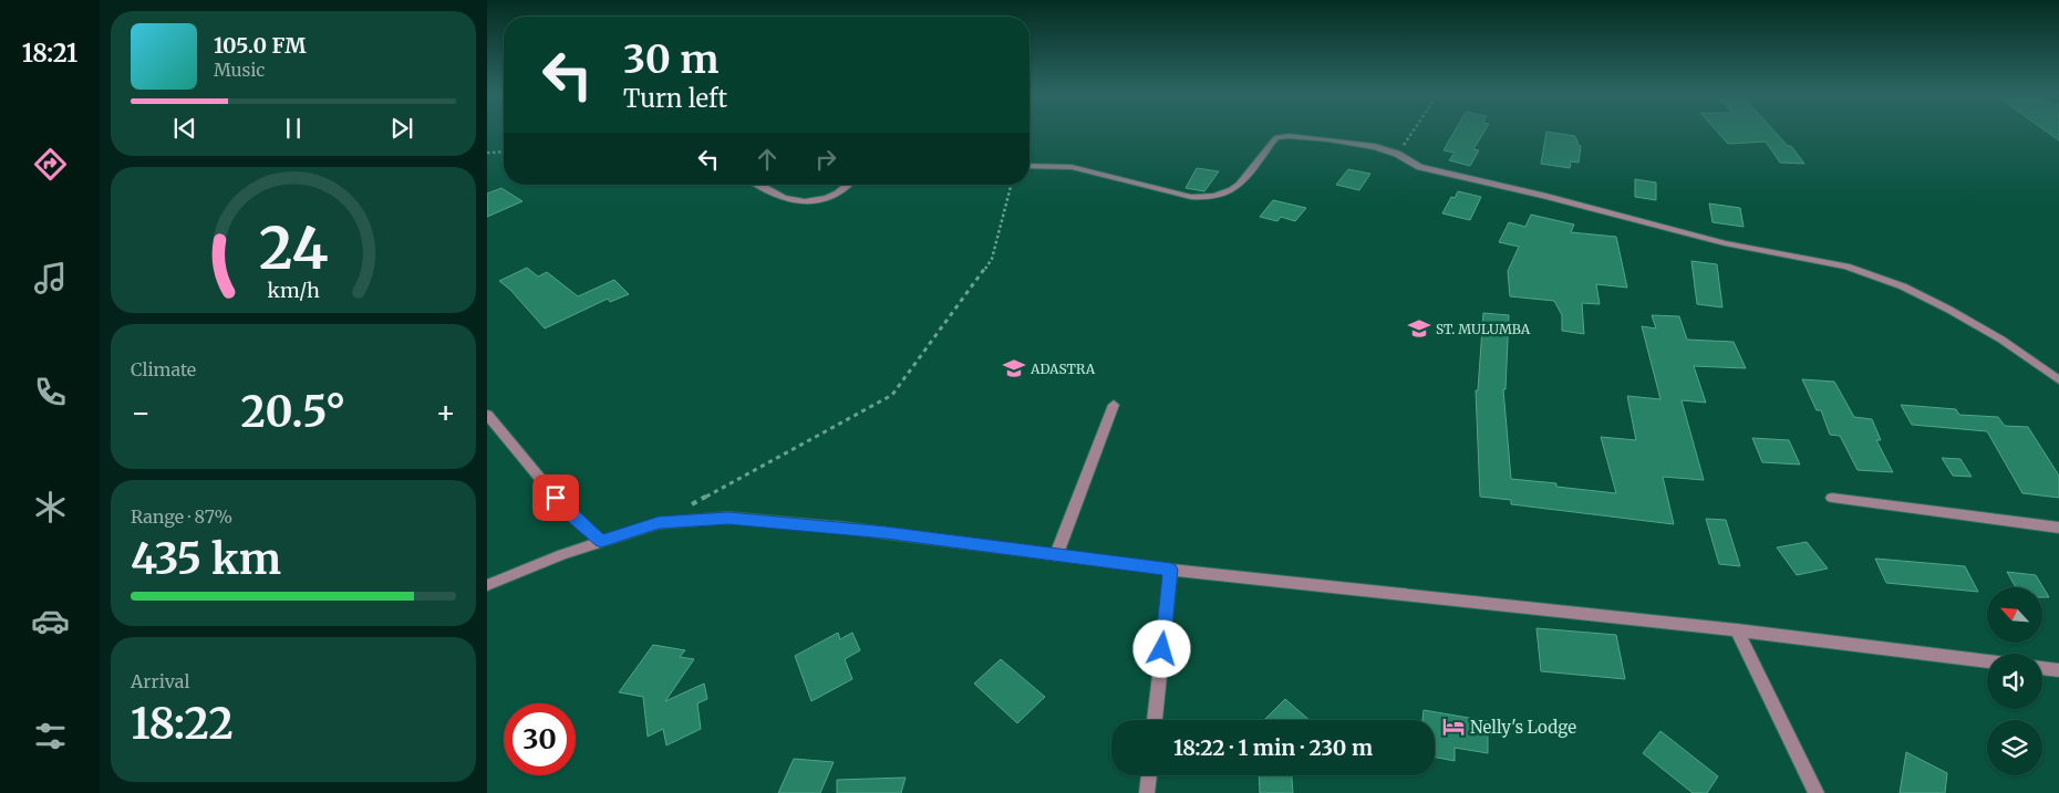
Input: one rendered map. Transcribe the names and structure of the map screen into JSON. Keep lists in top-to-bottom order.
{
  "places": {
    "school or university": ["ST. MULUMBA", "ADASTRA"],
    "hotel": ["Nelly's Lodge"]
  },
  "north": "top left",
  "page": {
    "tabs": "18:21",
    "turn": ["30 m", "Turn left"],
    "song": ["105.0 FM", "Music"],
    "tile": [
      "Climate",
      ["Range · 87%", "435 km"],
      ["Arrival", "18:22"]
    ],
    "heat": ["−", "20.5°", "+"],
    "limit": "30",
    "trip": "18:22 · 1 min · 230 m",
    "gauge": ["24", "km/h"]
  }
}
